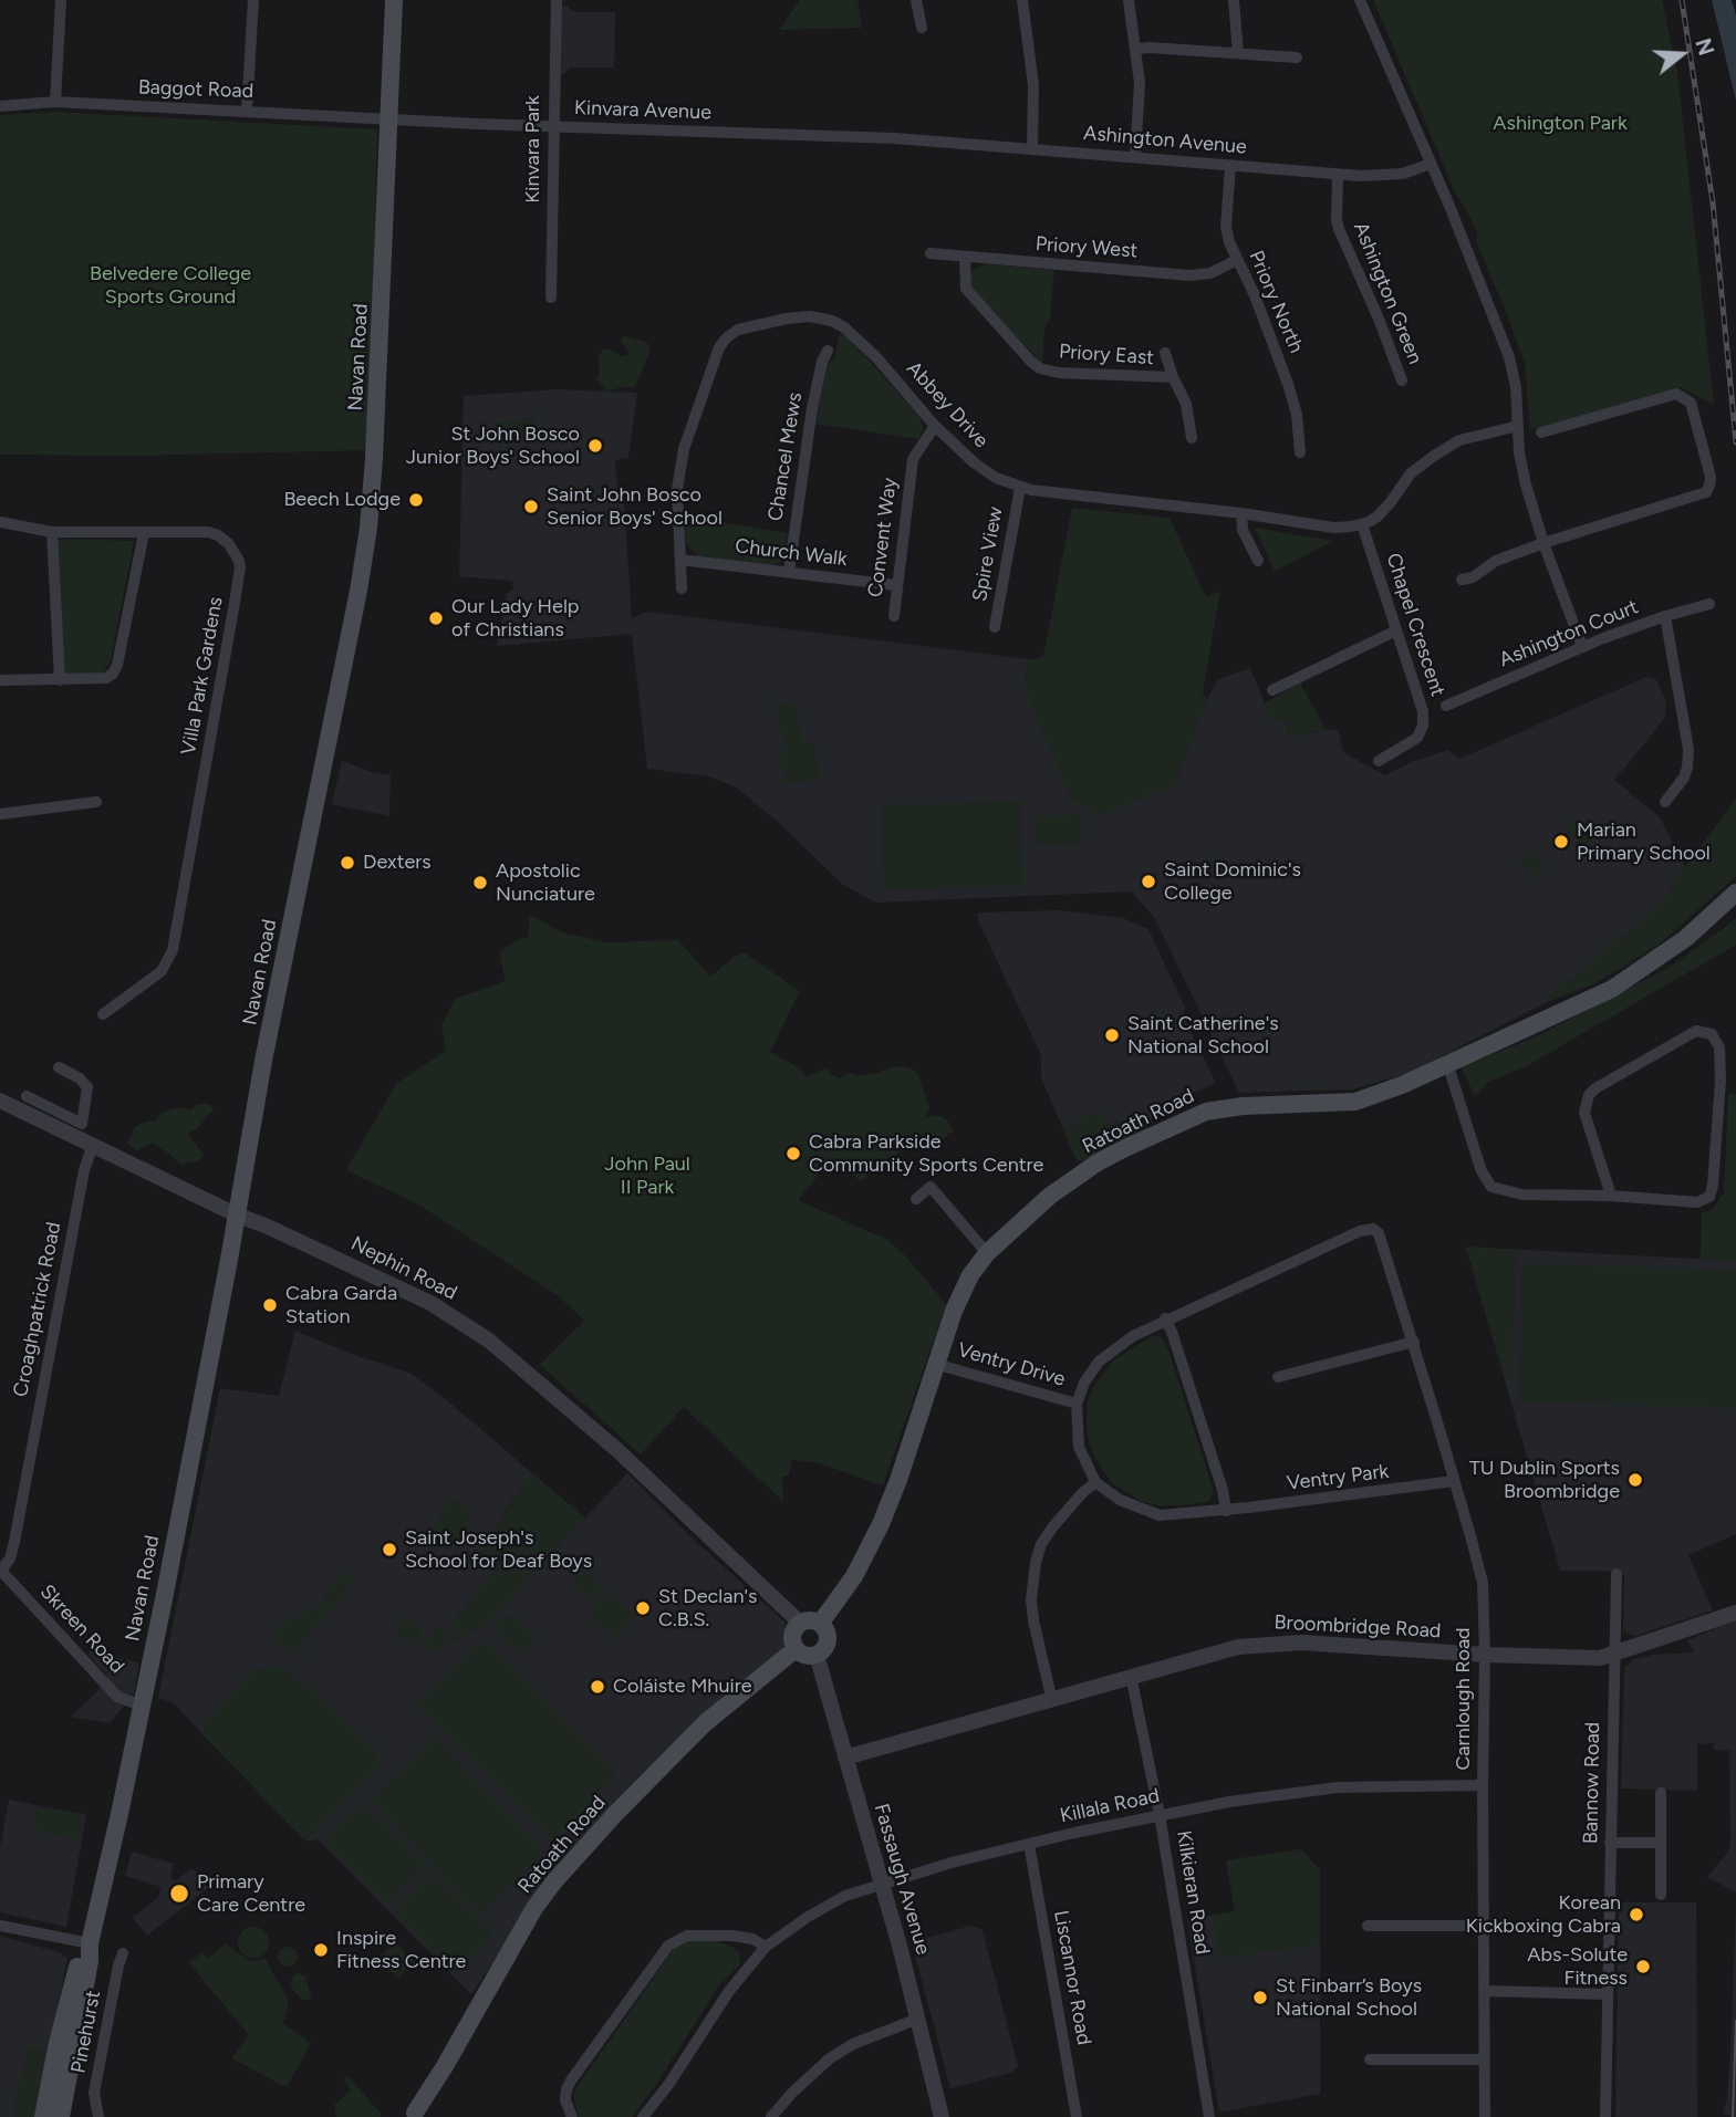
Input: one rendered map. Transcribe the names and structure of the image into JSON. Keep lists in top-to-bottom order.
{
  "streets": {
    "main road": ["Navan Road", "Ratoath Road"],
    "street": [
      "Baggot Road",
      "Kinvara Avenue",
      "Ashington Avenue",
      "Kinvara Park",
      "Priory West",
      "Ashington Green",
      "Priory North",
      "Priory East",
      "Abbey Drive",
      "Chancel Mews",
      "Convent Way",
      "Church Walk",
      "Spire View",
      "Chapel Crescent",
      "Ashington Court",
      "Villa Park Gardens",
      "Nephin Road",
      "Croaghpatrick Road",
      "Ventry Drive",
      "Ventry Park",
      "Broombridge Road",
      "Skreen Road",
      "Carnlough Road",
      "Bannow Road",
      "Killala Road",
      "Fassaugh Avenue",
      "Kilkieran Road",
      "Liscannor Road",
      "Pinehurst"
    ]
  },
  "crossings": [
    ["Baggot Road", "Kinvara Avenue"],
    ["Baggot Road", "Navan Road"],
    ["Kinvara Avenue", "Ashington Avenue"],
    ["Kinvara Avenue", "Kinvara Park"],
    ["Kinvara Avenue", "Navan Road"],
    ["Ashington Avenue", "Ashington Green"],
    ["Ashington Avenue", "Priory North"],
    ["Priory West", "Priory North"],
    ["Priory West", "Priory East"],
    ["Navan Road", "Nephin Road"],
    ["Navan Road", "Skreen Road"],
    ["Abbey Drive", "Convent Way"],
    ["Abbey Drive", "Church Walk"],
    ["Abbey Drive", "Spire View"],
    ["Abbey Drive", "Chapel Crescent"],
    ["Chancel Mews", "Church Walk"],
    ["Convent Way", "Church Walk"],
    ["Ratoath Road", "Nephin Road"],
    ["Ratoath Road", "Ventry Drive"],
    ["Ratoath Road", "Fassaugh Avenue"],
    ["Nephin Road", "Croaghpatrick Road"],
    ["Nephin Road", "Fassaugh Avenue"],
    ["Croaghpatrick Road", "Skreen Road"],
    ["Ventry Park", "Carnlough Road"],
    ["Broombridge Road", "Carnlough Road"],
    ["Broombridge Road", "Bannow Road"],
    ["Broombridge Road", "Fassaugh Avenue"],
    ["Broombridge Road", "Kilkieran Road"],
    ["Carnlough Road", "Killala Road"],
    ["Killala Road", "Fassaugh Avenue"],
    ["Killala Road", "Kilkieran Road"],
    ["Killala Road", "Liscannor Road"]
  ],
  "parks": ["Ashington Park", "Belvedere College Sports Ground", "John Paul II Park"],
  "places": [
    "St John Bosco Junior Boys' School",
    "Beech Lodge",
    "Saint John Bosco Senior Boys' School",
    "Our Lady Help of Christians",
    "Marian Primary School",
    "Dexters",
    "Saint Dominic's College",
    "Apostolic Nunciature",
    "Saint Catherine's National School",
    "Cabra Parkside Community Sports Centre",
    "Cabra Garda Station",
    "TU Dublin Sports Broombridge",
    "Saint Joseph's School for Deaf Boys",
    "St Declan's C.B.S.",
    "Coláiste Mhuire",
    "Primary Care Centre",
    "Korean Kickboxing Cabra",
    "Inspire Fitness Centre",
    "Abs-Solute Fitness",
    "St Finbarr’s Boys National School"
  ],
  "north": "right"
}
